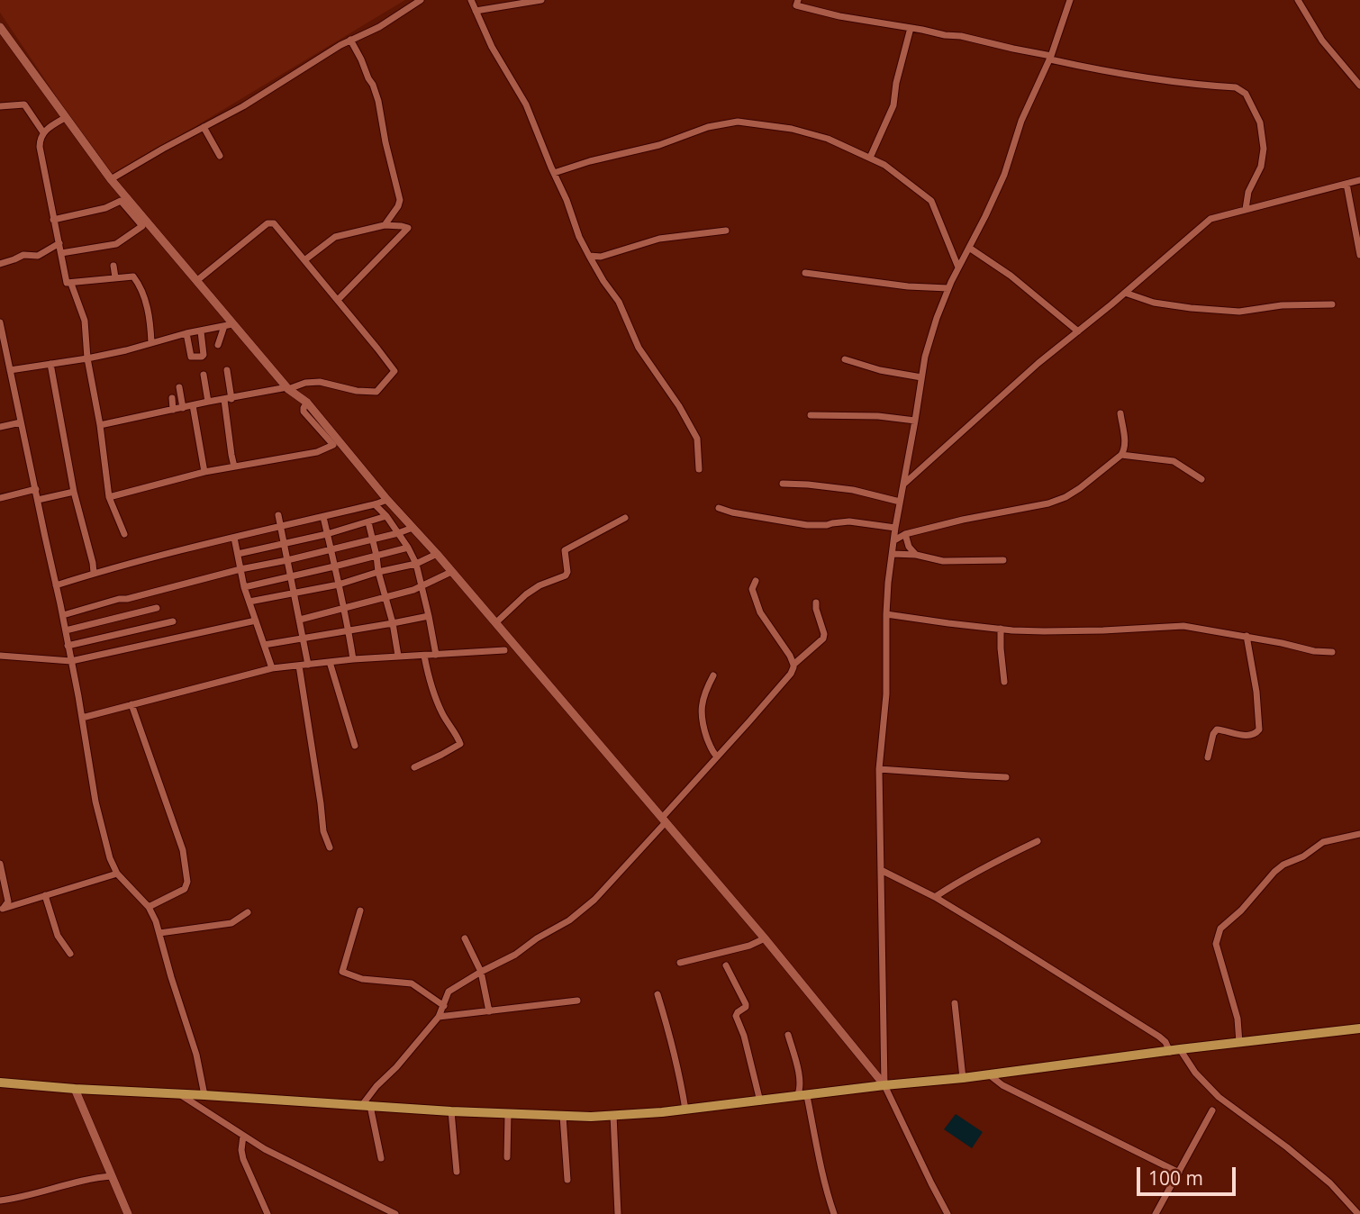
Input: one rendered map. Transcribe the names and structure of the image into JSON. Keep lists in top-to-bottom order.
{
  "scale_bar": "100 m"
}
